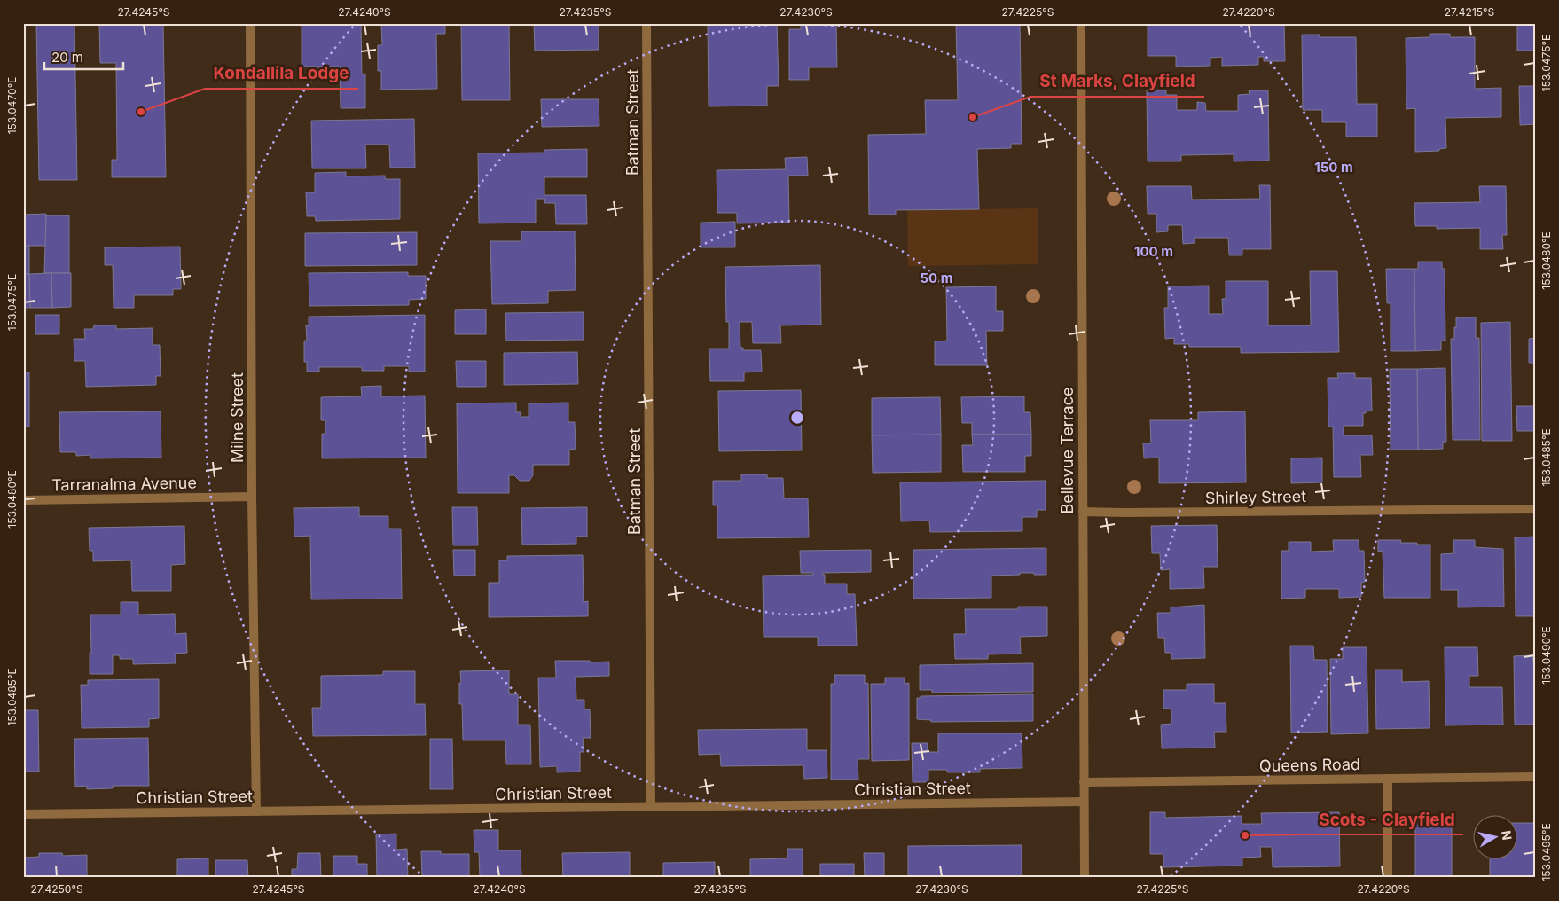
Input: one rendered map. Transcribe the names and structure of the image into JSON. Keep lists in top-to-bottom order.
{
  "streets": {
    "street": [
      "Batman Street",
      "Milne Street",
      "Bellevue Terrace",
      "Tarranalma Avenue",
      "Shirley Street",
      "Queens Road",
      "Christian Street"
    ]
  },
  "crossings": [
    ["Batman Street", "Christian Street"],
    ["Milne Street", "Tarranalma Avenue"],
    ["Milne Street", "Christian Street"],
    ["Bellevue Terrace", "Shirley Street"],
    ["Bellevue Terrace", "Queens Road"],
    ["Bellevue Terrace", "Christian Street"]
  ],
  "places": ["Kondallila Lodge", "St Marks, Clayfield", "Scots - Clayfield"],
  "scale_bar": "20 m",
  "north": "right",
  "coordinates": [
    "27.4245°S",
    "27.4240°S",
    "27.4235°S",
    "27.4230°S",
    "27.4225°S",
    "27.4220°S",
    "27.4215°S",
    "153.0475°E",
    "153.0470°E",
    "153.0480°E",
    "153.0485°E",
    "153.0490°E",
    "153.0495°E",
    "27.4250°S"
  ],
  "rings": ["150 m", "100 m", "50 m"]
}
